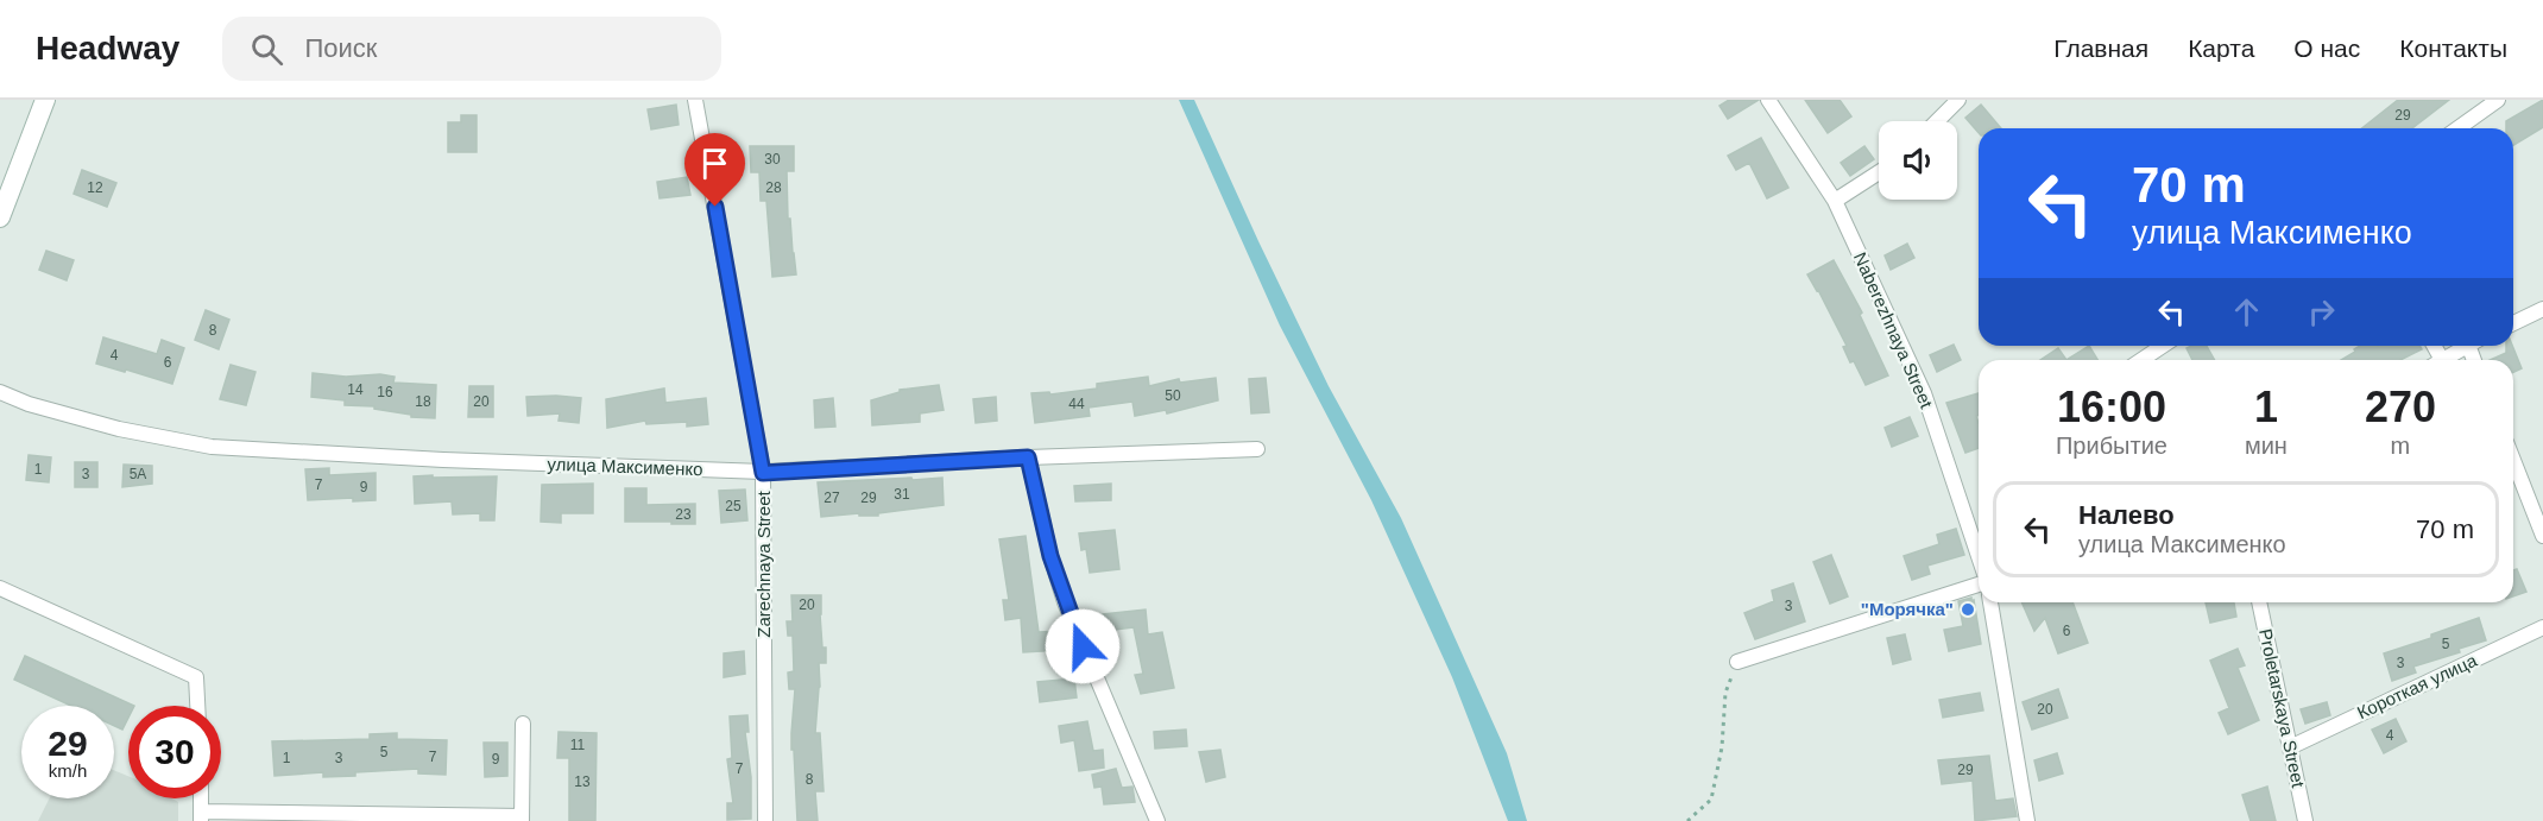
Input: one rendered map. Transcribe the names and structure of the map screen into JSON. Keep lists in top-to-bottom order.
{
  "streets": {
    "street": [
      "Naberezhnaya Street",
      "улица Максименко",
      "Zarechnaya Street",
      "Короткая улица",
      "Proletarskaya Street"
    ]
  },
  "crossings": [
    ["улица Максименко", "Zarechnaya Street"],
    ["Короткая улица", "Proletarskaya Street"]
  ],
  "places": ["\"Морячка\""],
  "house_numbers": [
    "29",
    "30",
    "12",
    "28",
    "8",
    "4",
    "6",
    "14",
    "16",
    "50",
    "18",
    "20",
    "44",
    "1",
    "3",
    "5А",
    "7",
    "9",
    "31",
    "27",
    "29",
    "25",
    "23",
    "20",
    "3",
    "6",
    "5",
    "3",
    "20",
    "4",
    "11",
    "5",
    "7",
    "1",
    "3",
    "9",
    "7",
    "29",
    "8",
    "13"
  ],
  "page": {
    "header": "Headway",
    "search": "Поиск",
    "nav": [
      "Главная",
      "Карта",
      "О нас",
      "Контакты"
    ],
    "turn": ["70 m", "улица Максименко"],
    "eta": [
      "16:00",
      "Прибытие",
      "1",
      "мин",
      "270",
      "m"
    ],
    "list": [
      {
        "name": "Налево",
        "note": "улица Максименко",
        "value": "70 m"
      }
    ],
    "speed": "29 km/h",
    "limit": "30"
  }
}
